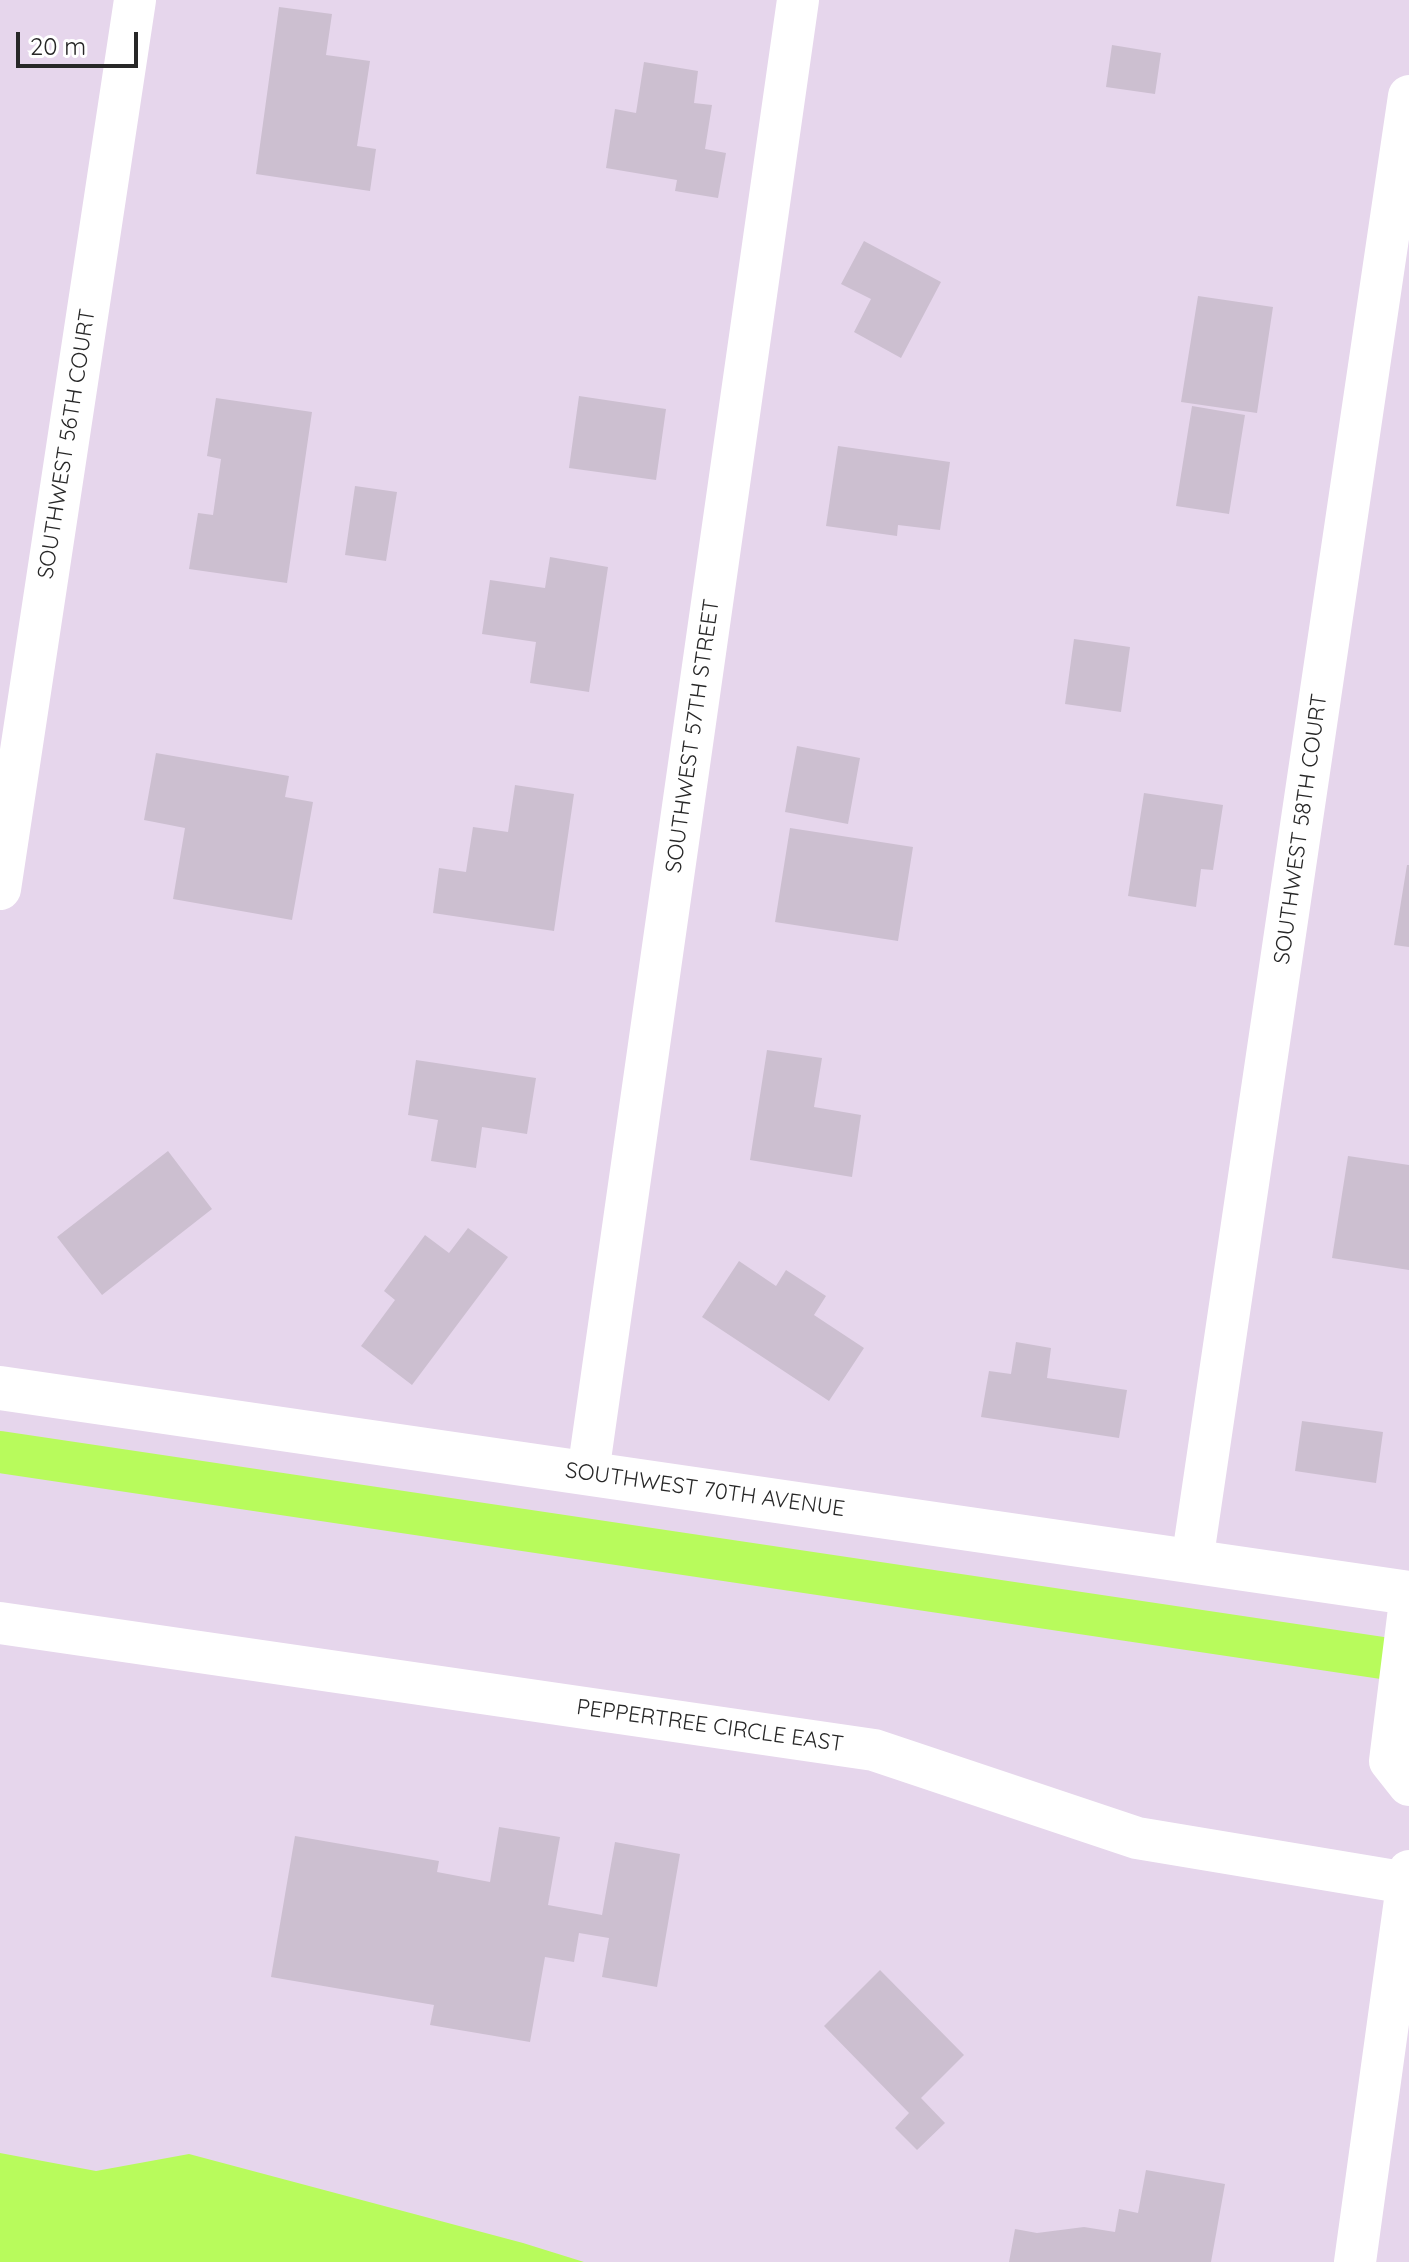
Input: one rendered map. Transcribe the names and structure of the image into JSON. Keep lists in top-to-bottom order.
{
  "streets": {
    "street": [
      "SOUTHWEST 56TH COURT",
      "SOUTHWEST 57TH STREET",
      "SOUTHWEST 58TH COURT",
      "SOUTHWEST 70TH AVENUE",
      "PEPPERTREE CIRCLE EAST"
    ]
  },
  "crossings": [
    ["SOUTHWEST 57TH STREET", "SOUTHWEST 70TH AVENUE"],
    ["SOUTHWEST 58TH COURT", "SOUTHWEST 70TH AVENUE"]
  ],
  "scale_bar": "20 m"
}
